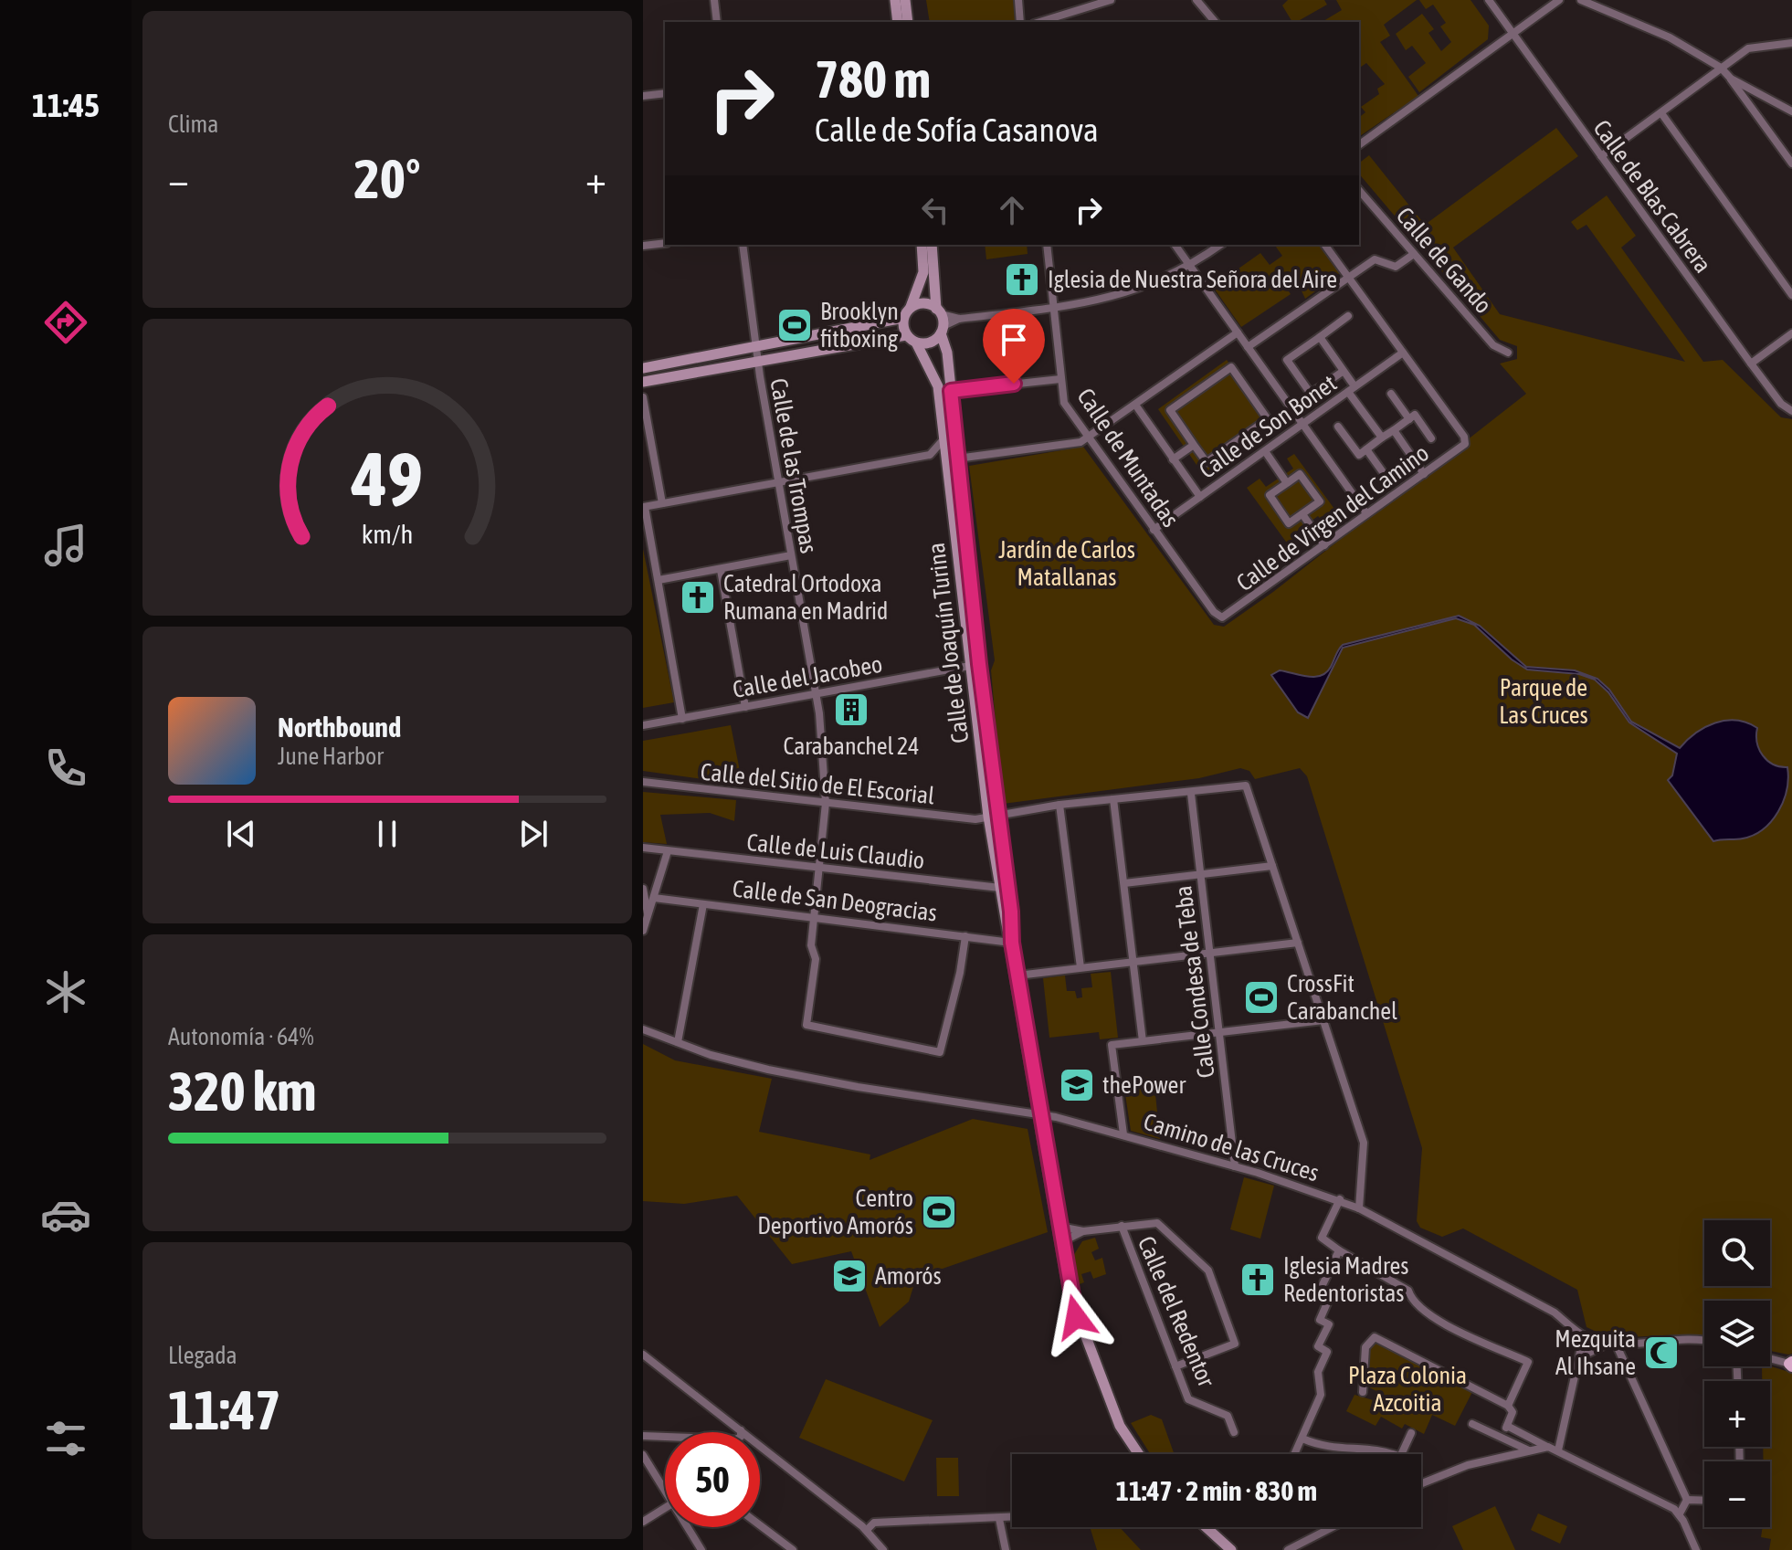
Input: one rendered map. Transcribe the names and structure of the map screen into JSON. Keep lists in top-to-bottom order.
{
  "streets": {
    "main road": ["Calle de Joaquín Turina"],
    "street": [
      "Calle de Blas Cabrera",
      "Calle de Gando",
      "Calle de Son Bonet",
      "Calle de Muntadas",
      "Calle de las Trompas",
      "Calle de Virgen del Camino",
      "Calle del Jacobeo",
      "Calle del Sitio de El Escorial",
      "Calle de Luis Claudio",
      "Calle de San Deogracias",
      "Calle Condesa de Teba",
      "Camino de las Cruces",
      "Calle del Redentor"
    ]
  },
  "crossings": [
    ["Calle de Son Bonet", "Calle de Muntadas"],
    ["Calle de Son Bonet", "Calle de Virgen del Camino"],
    ["Calle de Muntadas", "Calle de Virgen del Camino"],
    ["Calle de las Trompas", "Calle del Jacobeo"],
    ["Calle de las Trompas", "Calle del Sitio de El Escorial"],
    ["Calle de las Trompas", "Calle de Luis Claudio"],
    ["Calle de las Trompas", "Calle de San Deogracias"],
    ["Calle de Joaquín Turina", "Calle del Jacobeo"],
    ["Calle de Joaquín Turina", "Calle del Sitio de El Escorial"],
    ["Calle de Joaquín Turina", "Calle de Luis Claudio"],
    ["Calle de Joaquín Turina", "Calle de San Deogracias"],
    ["Calle de Joaquín Turina", "Camino de las Cruces"],
    ["Calle del Sitio de El Escorial", "Calle Condesa de Teba"],
    ["Calle Condesa de Teba", "Camino de las Cruces"]
  ],
  "parks": ["Jardín de Carlos Matallanas", "Parque de Las Cruces", "Plaza Colonia Azcoitia"],
  "places": {
    "church": ["Iglesia de Nuestra Señora del Aire", "Catedral Ortodoxa Rumana en Madrid", "Iglesia Madres Redentoristas"],
    "sports": ["Brooklyn fitboxing", "CrossFit Carabanchel", "Centro Deportivo Amorós"],
    "building": ["Carabanchel 24"],
    "school or university": ["thePower", "Amorós"],
    "mosque": ["Mezquita Al Ihsane"]
  },
  "page": {
    "tabs": "11:45",
    "tile": [
      "Clima",
      ["Autonomía · 64%", "320 km"],
      ["Llegada", "11:47"]
    ],
    "turn": ["780 m", "Calle de Sofía Casanova"],
    "heat": ["−", "20°", "+"],
    "song": ["Northbound", "June Harbor"],
    "map_buttons": ["+", "−"],
    "limit": "50",
    "trip": "11:47 · 2 min · 830 m",
    "gauge": ["49", "km/h"]
  }
}
